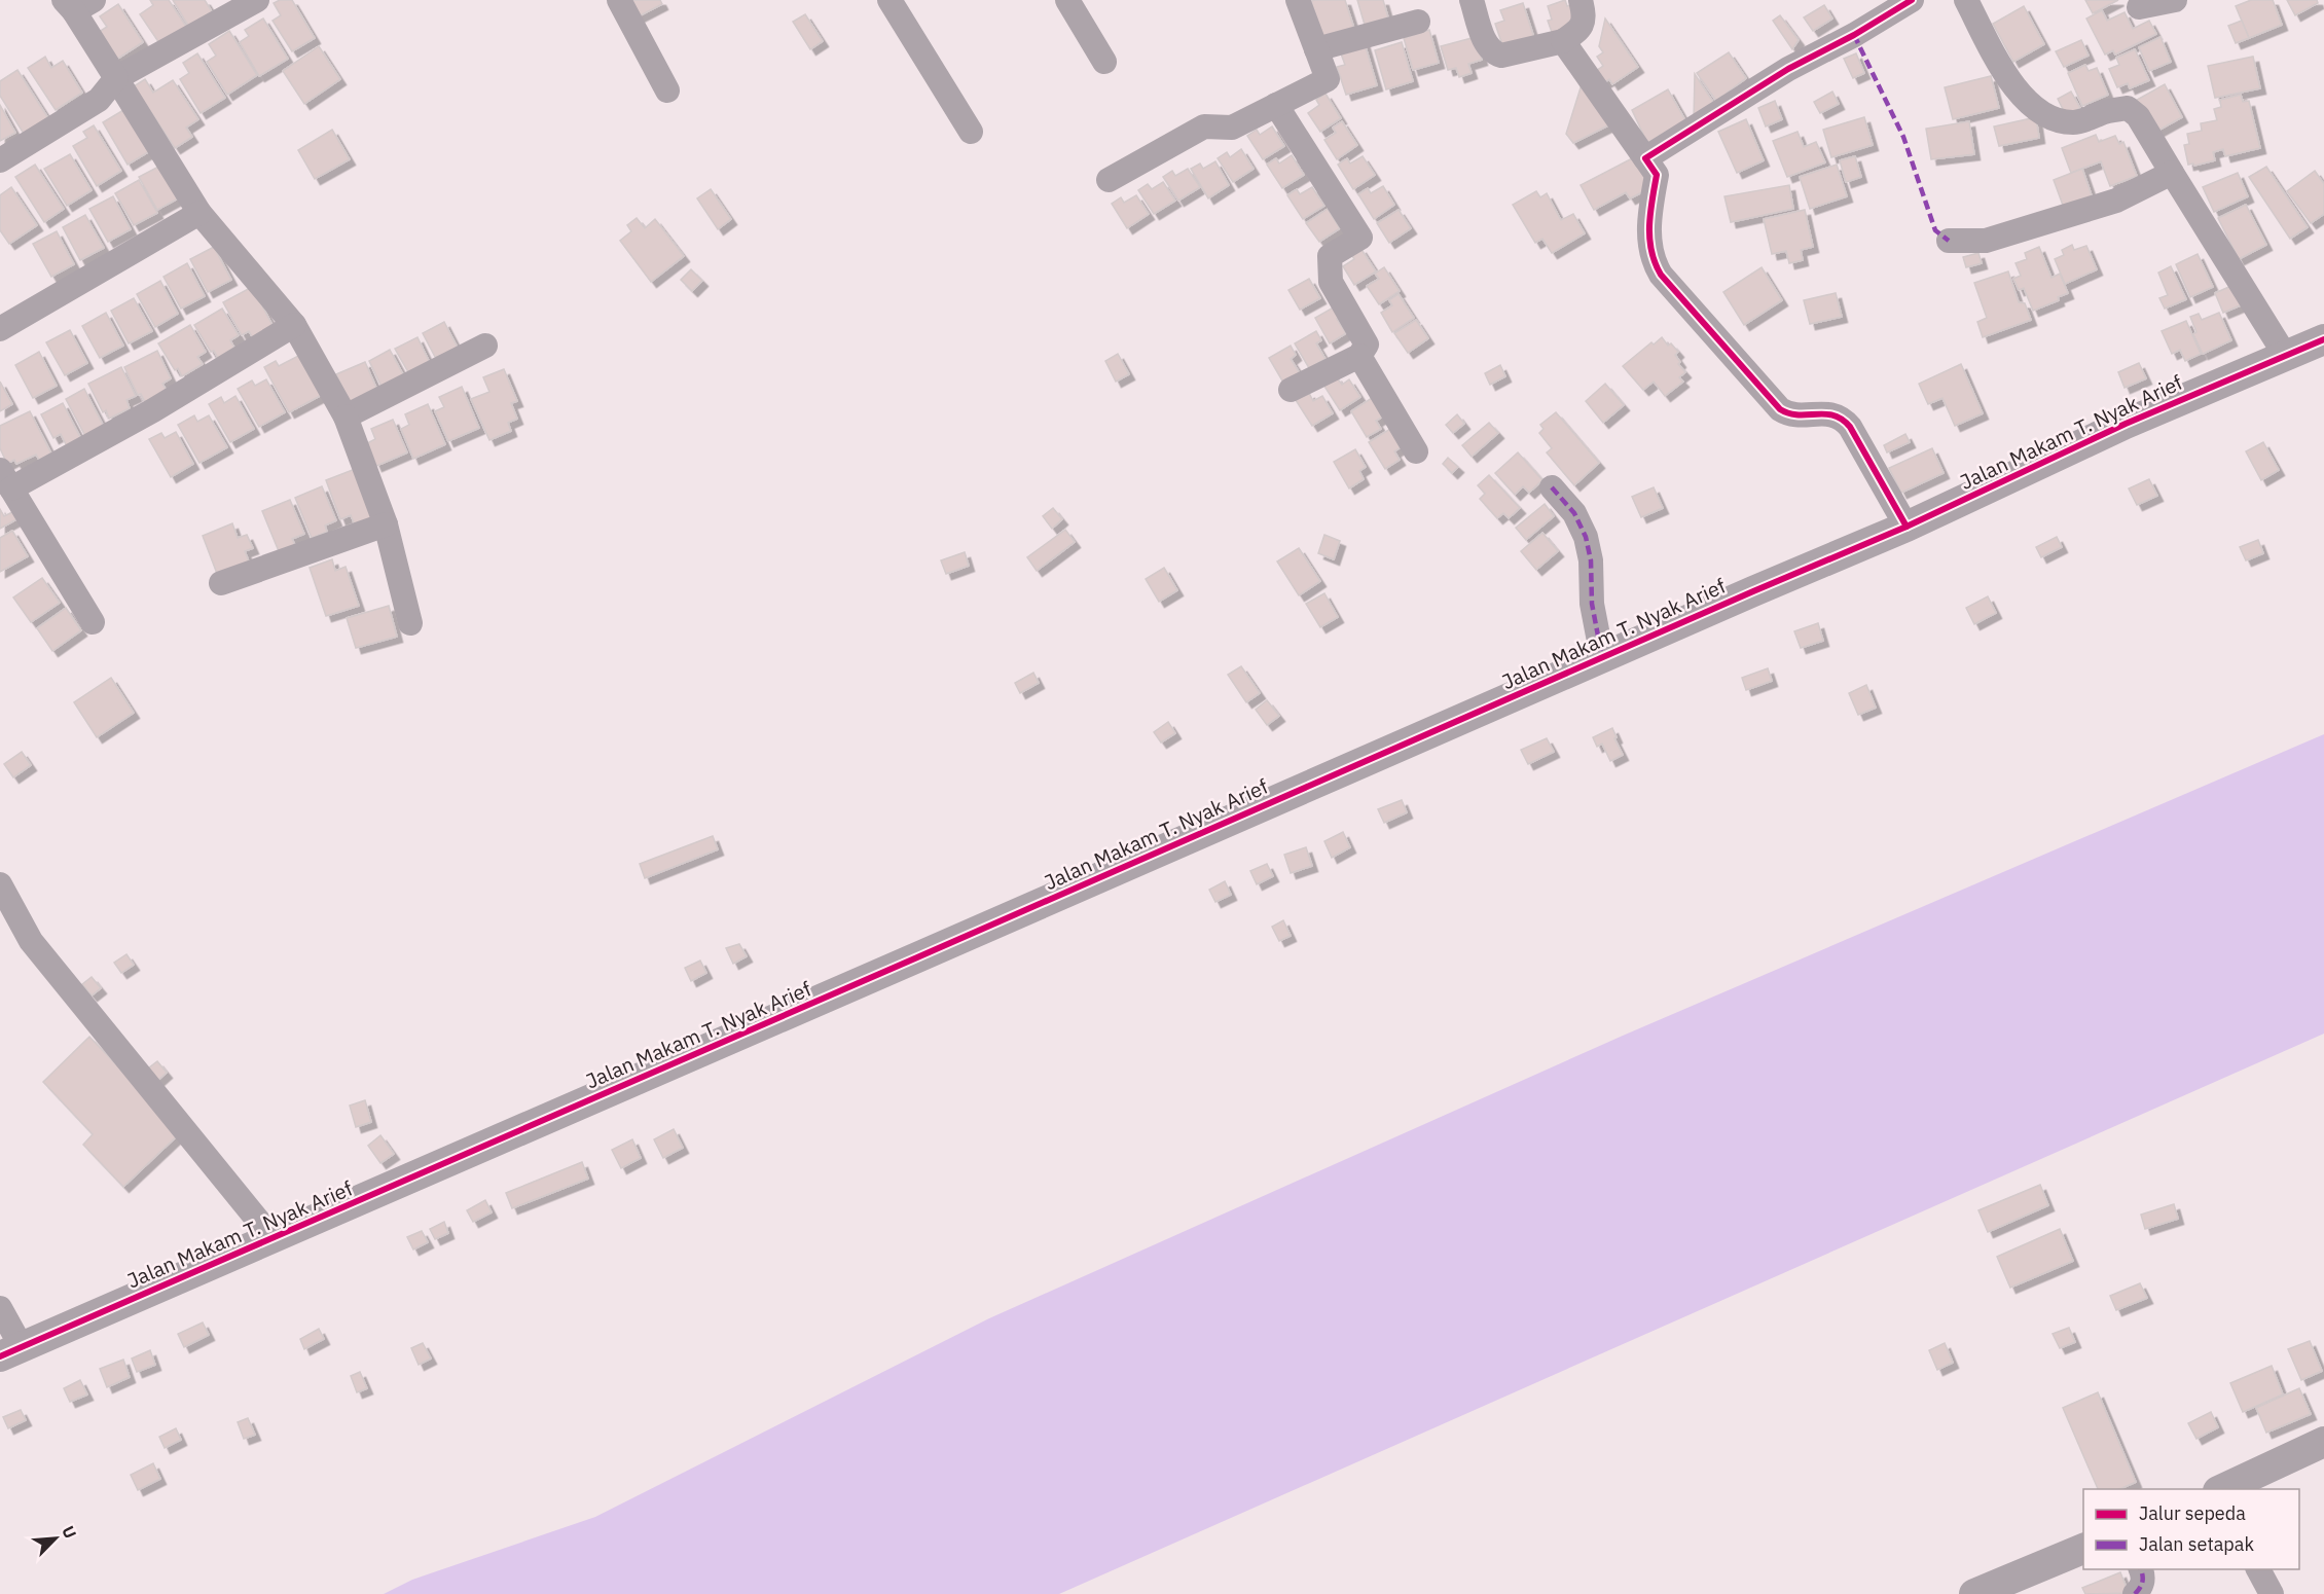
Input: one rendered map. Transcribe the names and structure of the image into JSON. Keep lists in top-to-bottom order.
{
  "streets": {
    "street": ["Jalan Makam T. Nyak Arief"]
  },
  "legend": ["Jalur sepeda", "Jalan setapak"],
  "north": "top right"
}
